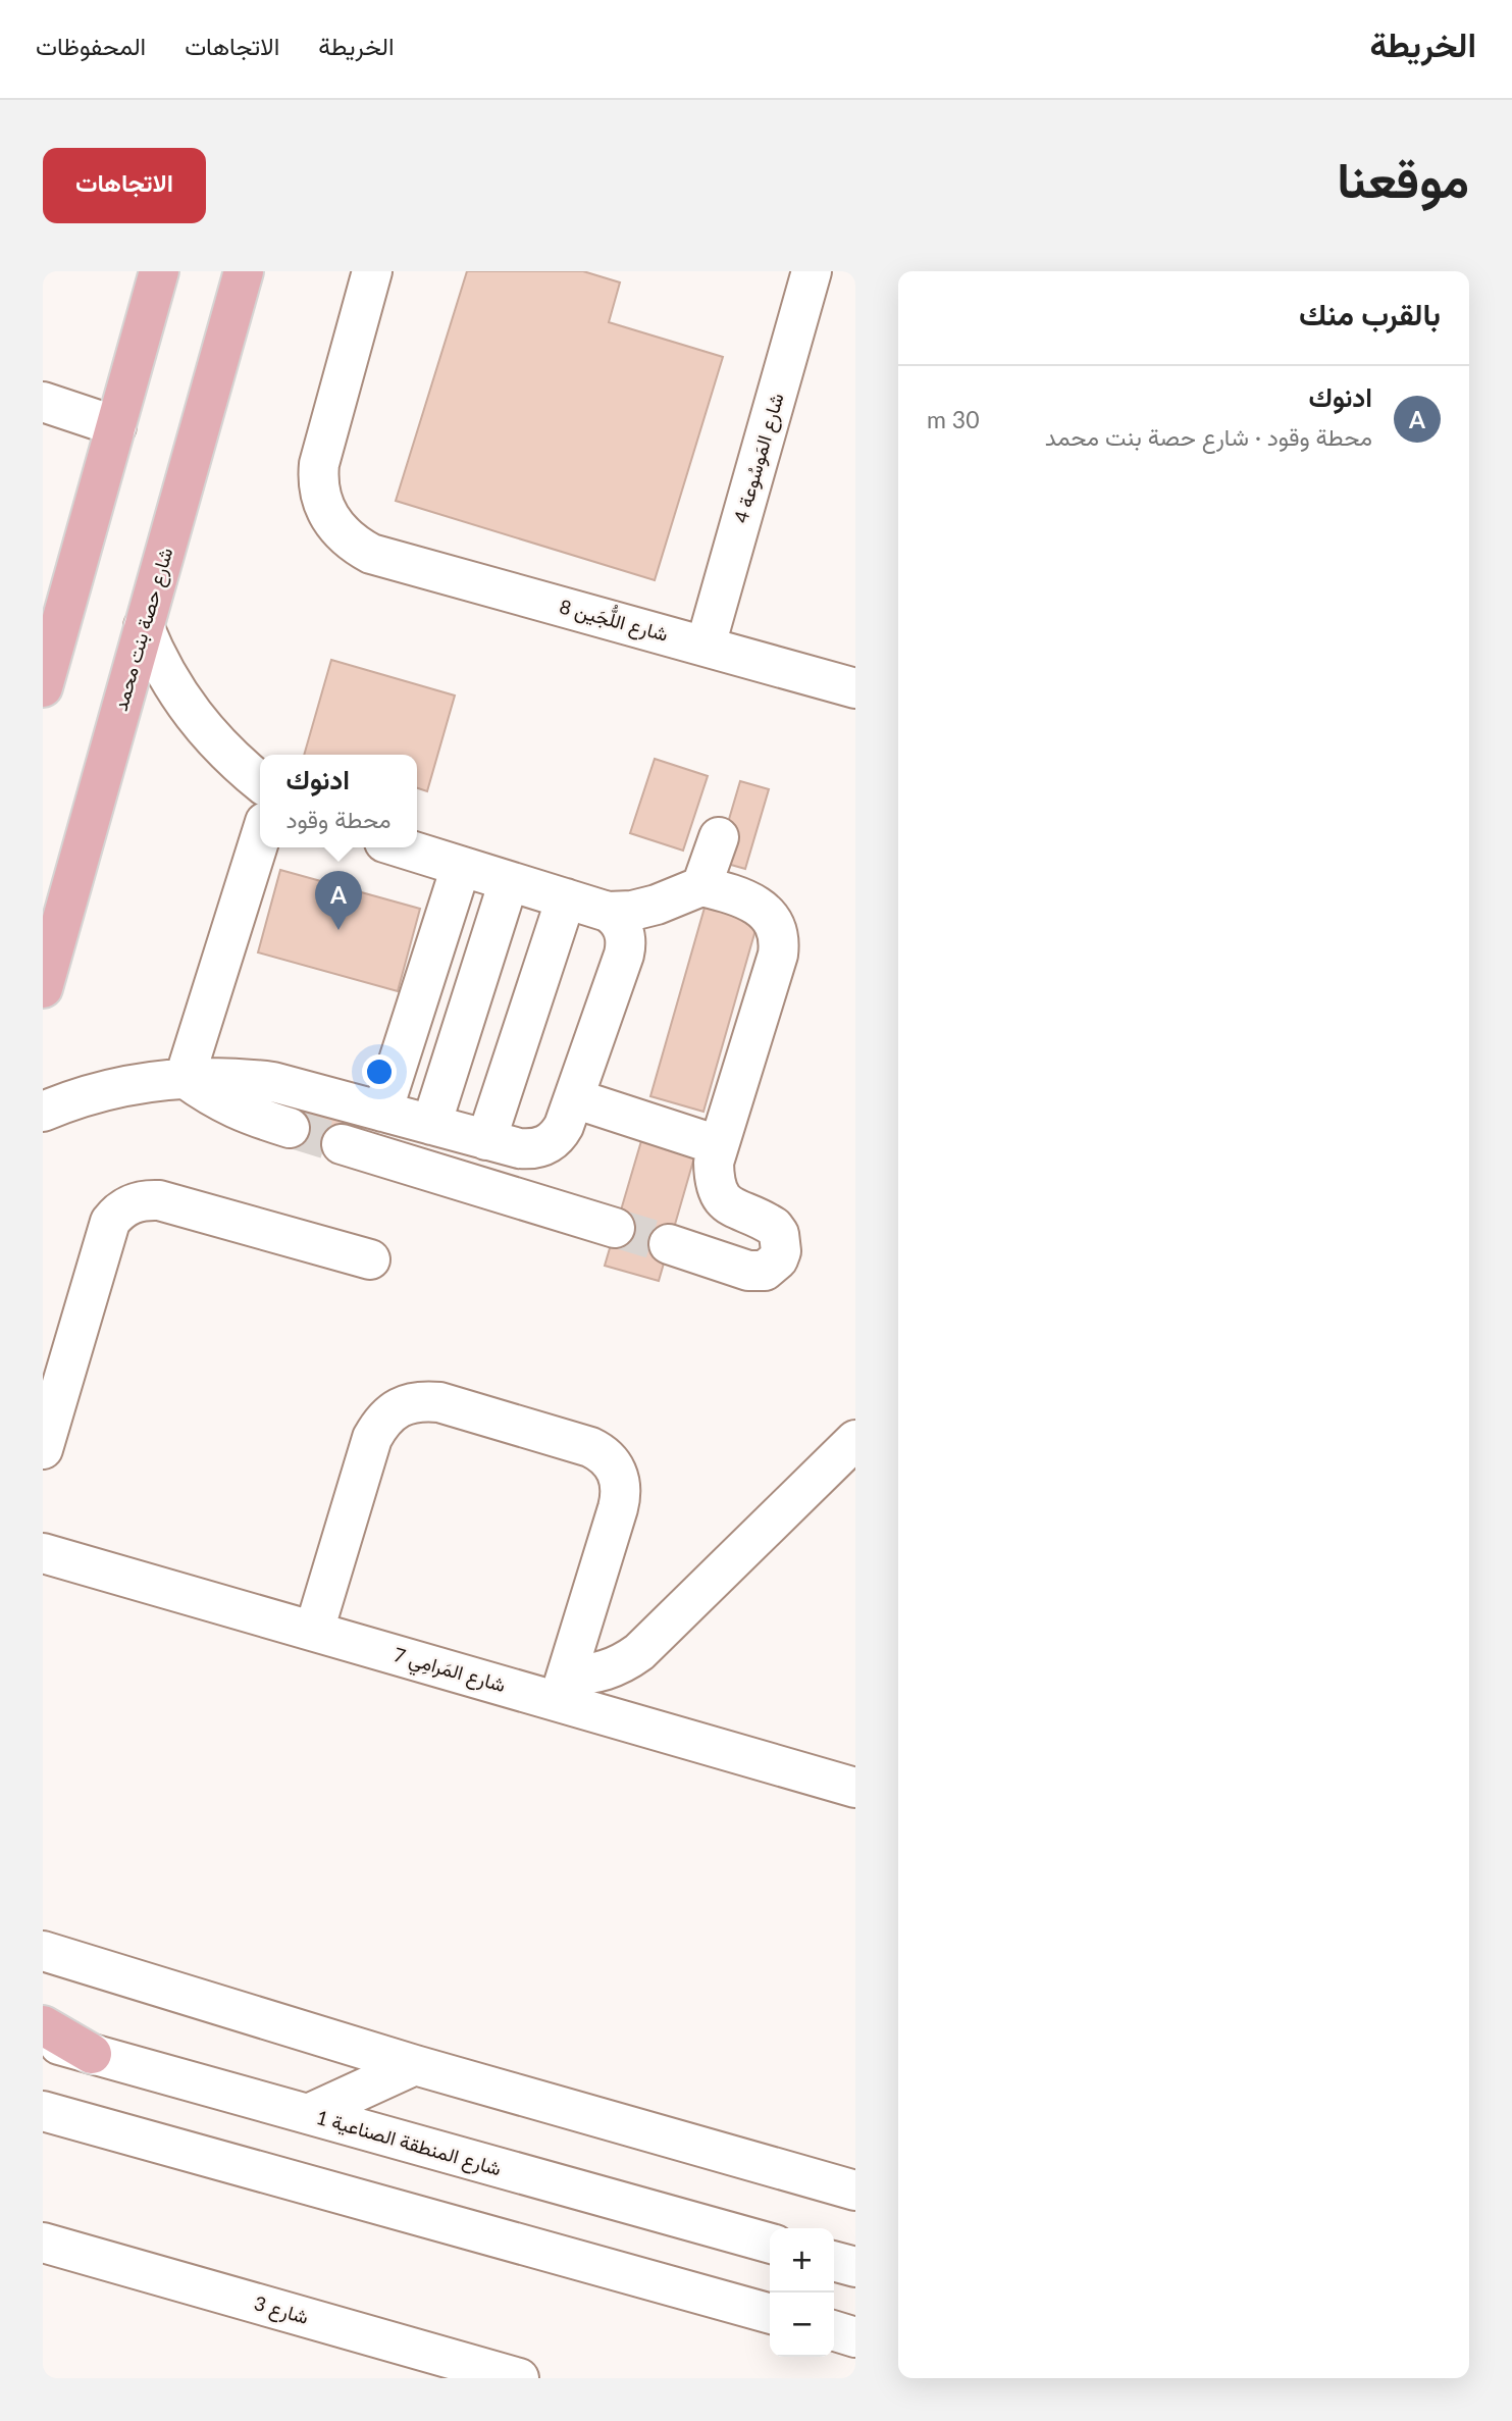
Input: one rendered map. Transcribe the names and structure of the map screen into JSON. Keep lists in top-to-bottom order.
{
  "streets": {
    "main road": ["شارع حصة بنت محمد"],
    "street": [
      "شارع المَوسُوعة 4",
      "شارع اللُّجَين 8",
      "شارع المَرامِي 7",
      "شارع المنطقة الصناعية 1",
      "شارع 3"
    ]
  },
  "crossings": [
    ["شارع المَوسُوعة 4", "شارع اللُّجَين 8"]
  ],
  "page": {
    "header": "الخريطة",
    "nav": ["الخريطة", "الاتجاهات", "المحفوظات"],
    "title": "موقعنا",
    "buttons": "الاتجاهات",
    "heading": "بالقرب منك",
    "list": [
      {
        "mark": "A",
        "name": "ادنوك",
        "note": "محطة وقود · شارع حصة بنت محمد",
        "value": "30 m"
      }
    ],
    "popup": ["ادنوك", "محطة وقود"],
    "pins": "A",
    "map_buttons": ["+", "−"]
  }
}
